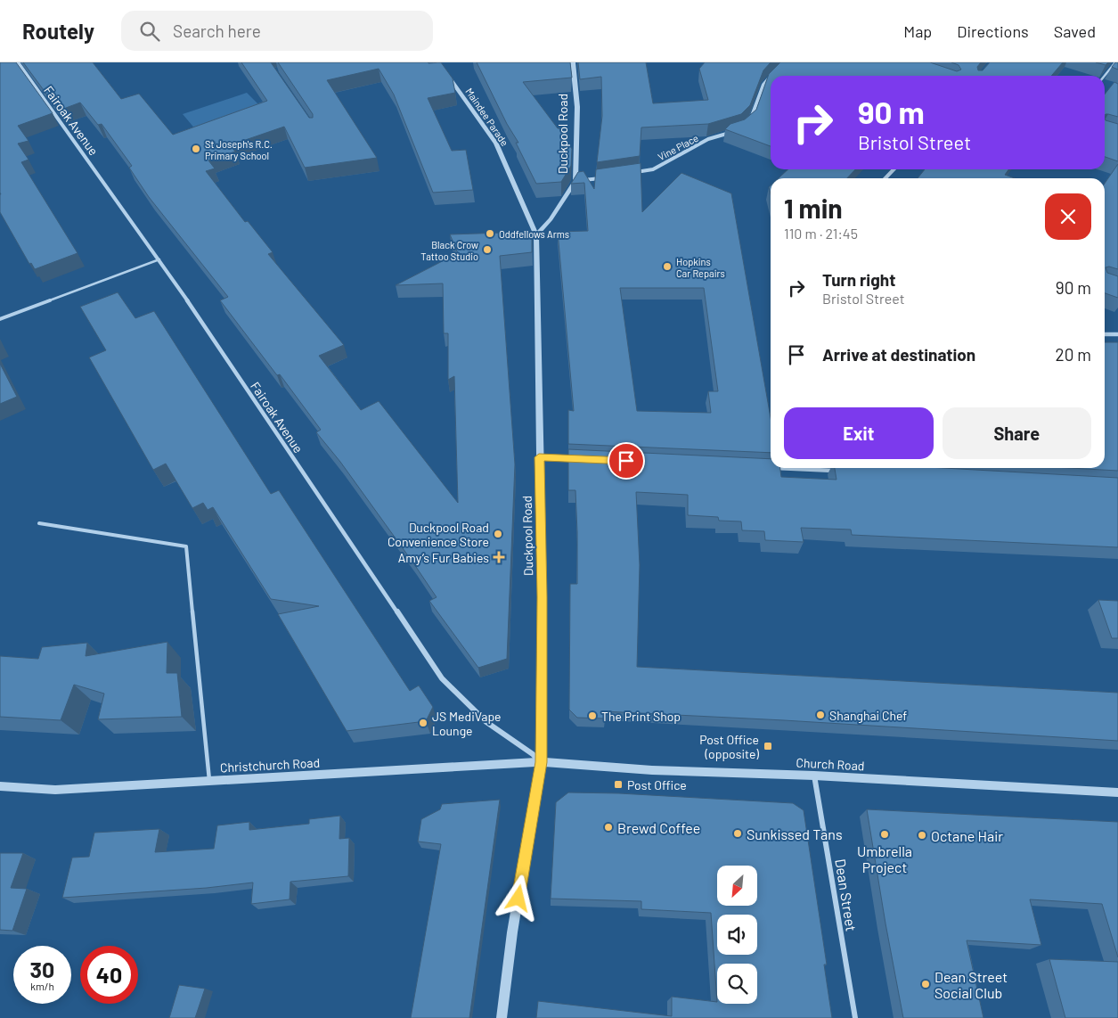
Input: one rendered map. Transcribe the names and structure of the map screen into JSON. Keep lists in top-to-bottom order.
{
  "streets": {
    "street": [
      "Maindee Parade",
      "Fairoak Avenue",
      "Duckpool Road",
      "Vine Place",
      "Church Road",
      "Christchurch Road",
      "Dean Street"
    ]
  },
  "crossings": [
    ["Maindee Parade", "Duckpool Road"],
    ["Fairoak Avenue", "Duckpool Road"],
    ["Fairoak Avenue", "Church Road"],
    ["Fairoak Avenue", "Christchurch Road"],
    ["Duckpool Road", "Church Road"],
    ["Duckpool Road", "Christchurch Road"],
    ["Church Road", "Christchurch Road"],
    ["Church Road", "Dean Street"]
  ],
  "places": {
    "other": [
      "St Joseph's R.C. Primary School",
      "Oddfellows Arms",
      "Black Crow Tattoo Studio",
      "Hopkins Car Repairs",
      "Duckpool Road Convenience Store",
      "Shanghai Chef",
      "The Print Shop",
      "JS MediVape Lounge",
      "Brewd Coffee",
      "Sunkissed Tans",
      "Umbrella Project",
      "Octane Hair",
      "Dean Street Social Club"
    ],
    "health": ["Amy’s Fur Babies"],
    "transit": ["Post Office (opposite)", "Post Office"]
  },
  "north": "bottom left",
  "page": {
    "header": "Routely",
    "search": "Search here",
    "nav": ["Map", "Directions", "Saved"],
    "turn": ["90 m", "Bristol Street"],
    "heading": ["1 min", "110 m · 21:45"],
    "list": [
      {
        "name": "Turn right",
        "note": "Bristol Street",
        "value": "90 m"
      },
      {
        "name": "Arrive at destination",
        "value": "20 m"
      }
    ],
    "buttons": ["Exit", "Share"],
    "speed": "30 km/h",
    "limit": "40"
  }
}
